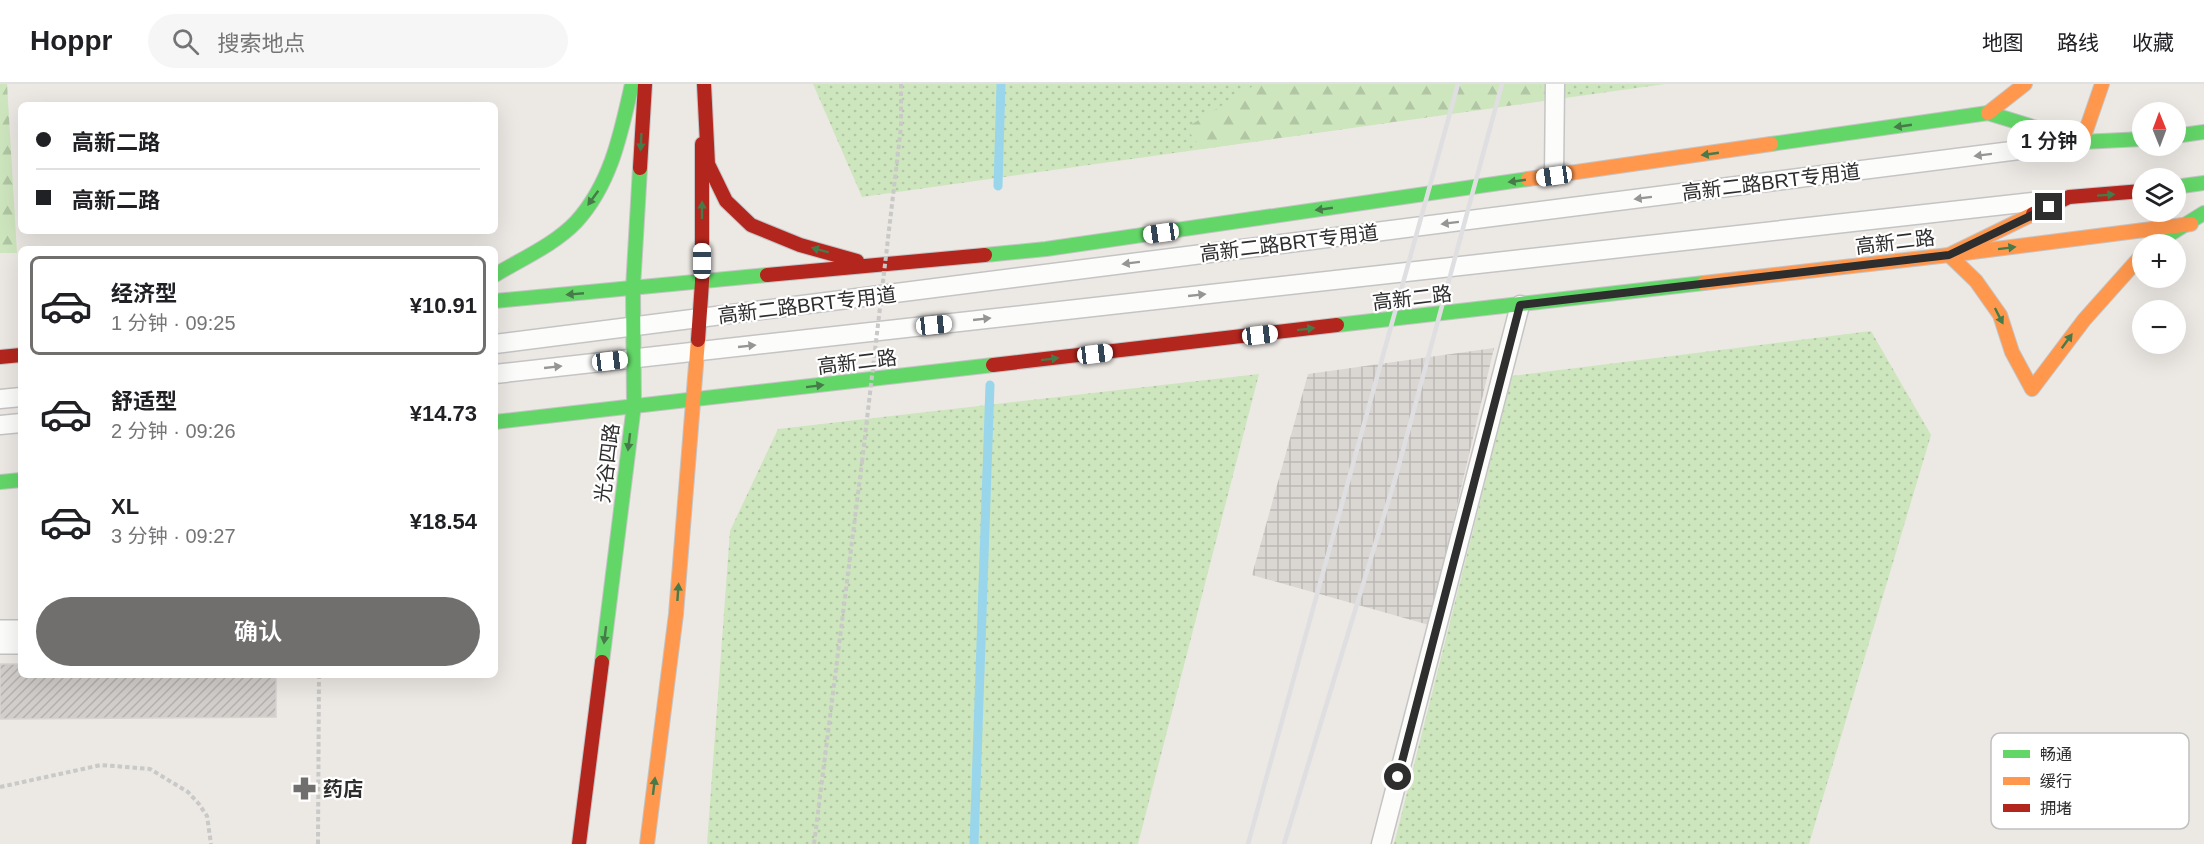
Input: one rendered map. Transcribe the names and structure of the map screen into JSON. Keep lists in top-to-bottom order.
{
  "streets": {
    "main road": ["高新二路", "光谷四路"],
    "lane": ["高新二路BRT专用道"]
  },
  "crossings": [
    ["高新二路BRT专用道", "高新二路"],
    ["高新二路BRT专用道", "光谷四路"],
    ["高新二路", "光谷四路"]
  ],
  "places": {
    "pharmacy": ["药店"]
  },
  "legend": ["畅通", "缓行", "拥堵"],
  "north": "top",
  "page": {
    "header": "Hoppr",
    "search": "搜索地点",
    "nav": ["地图", "路线", "收藏"],
    "map_buttons": ["+", "−"],
    "banner": ["高新二路", "高新二路"],
    "bubble": "1 分钟",
    "list": [
      {
        "name": "经济型",
        "note": "1 分钟 · 09:25",
        "value": "¥10.91"
      },
      {
        "name": "舒适型",
        "note": "2 分钟 · 09:26",
        "value": "¥14.73"
      },
      {
        "name": "XL",
        "note": "3 分钟 · 09:27",
        "value": "¥18.54"
      }
    ],
    "buttons": "确认"
  }
}
